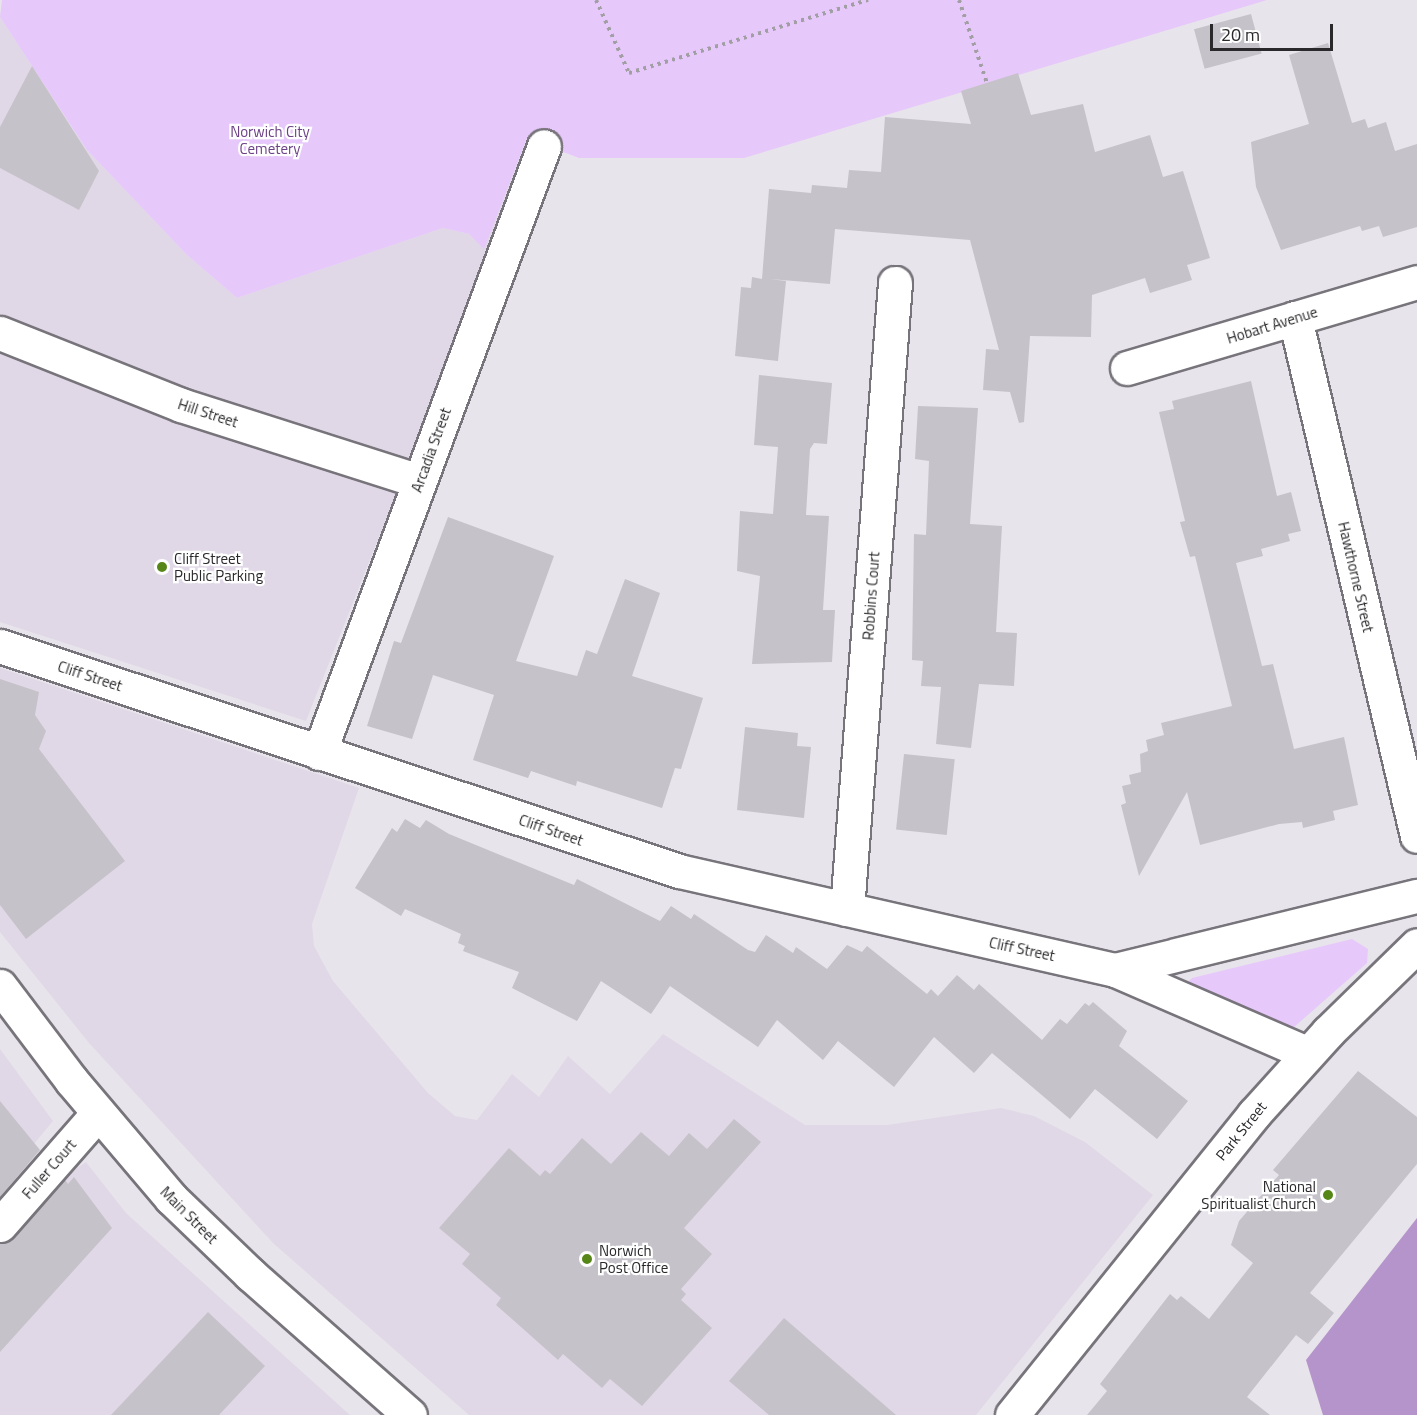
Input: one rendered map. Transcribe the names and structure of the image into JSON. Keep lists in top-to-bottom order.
{
  "streets": {
    "street": [
      "Hobart Avenue",
      "Hill Street",
      "Arcadia Street",
      "Hawthorne Street",
      "Robbins Court",
      "Cliff Street",
      "Park Street",
      "Fuller Court",
      "Main Street"
    ]
  },
  "crossings": [
    ["Hobart Avenue", "Hawthorne Street"],
    ["Hill Street", "Arcadia Street"],
    ["Arcadia Street", "Cliff Street"],
    ["Robbins Court", "Cliff Street"],
    ["Cliff Street", "Park Street"],
    ["Fuller Court", "Main Street"]
  ],
  "parks": ["Norwich City Cemetery"],
  "places": ["Cliff Street Public Parking", "National Spiritualist Church", "Norwich Post Office"],
  "scale_bar": "20 m"
}
